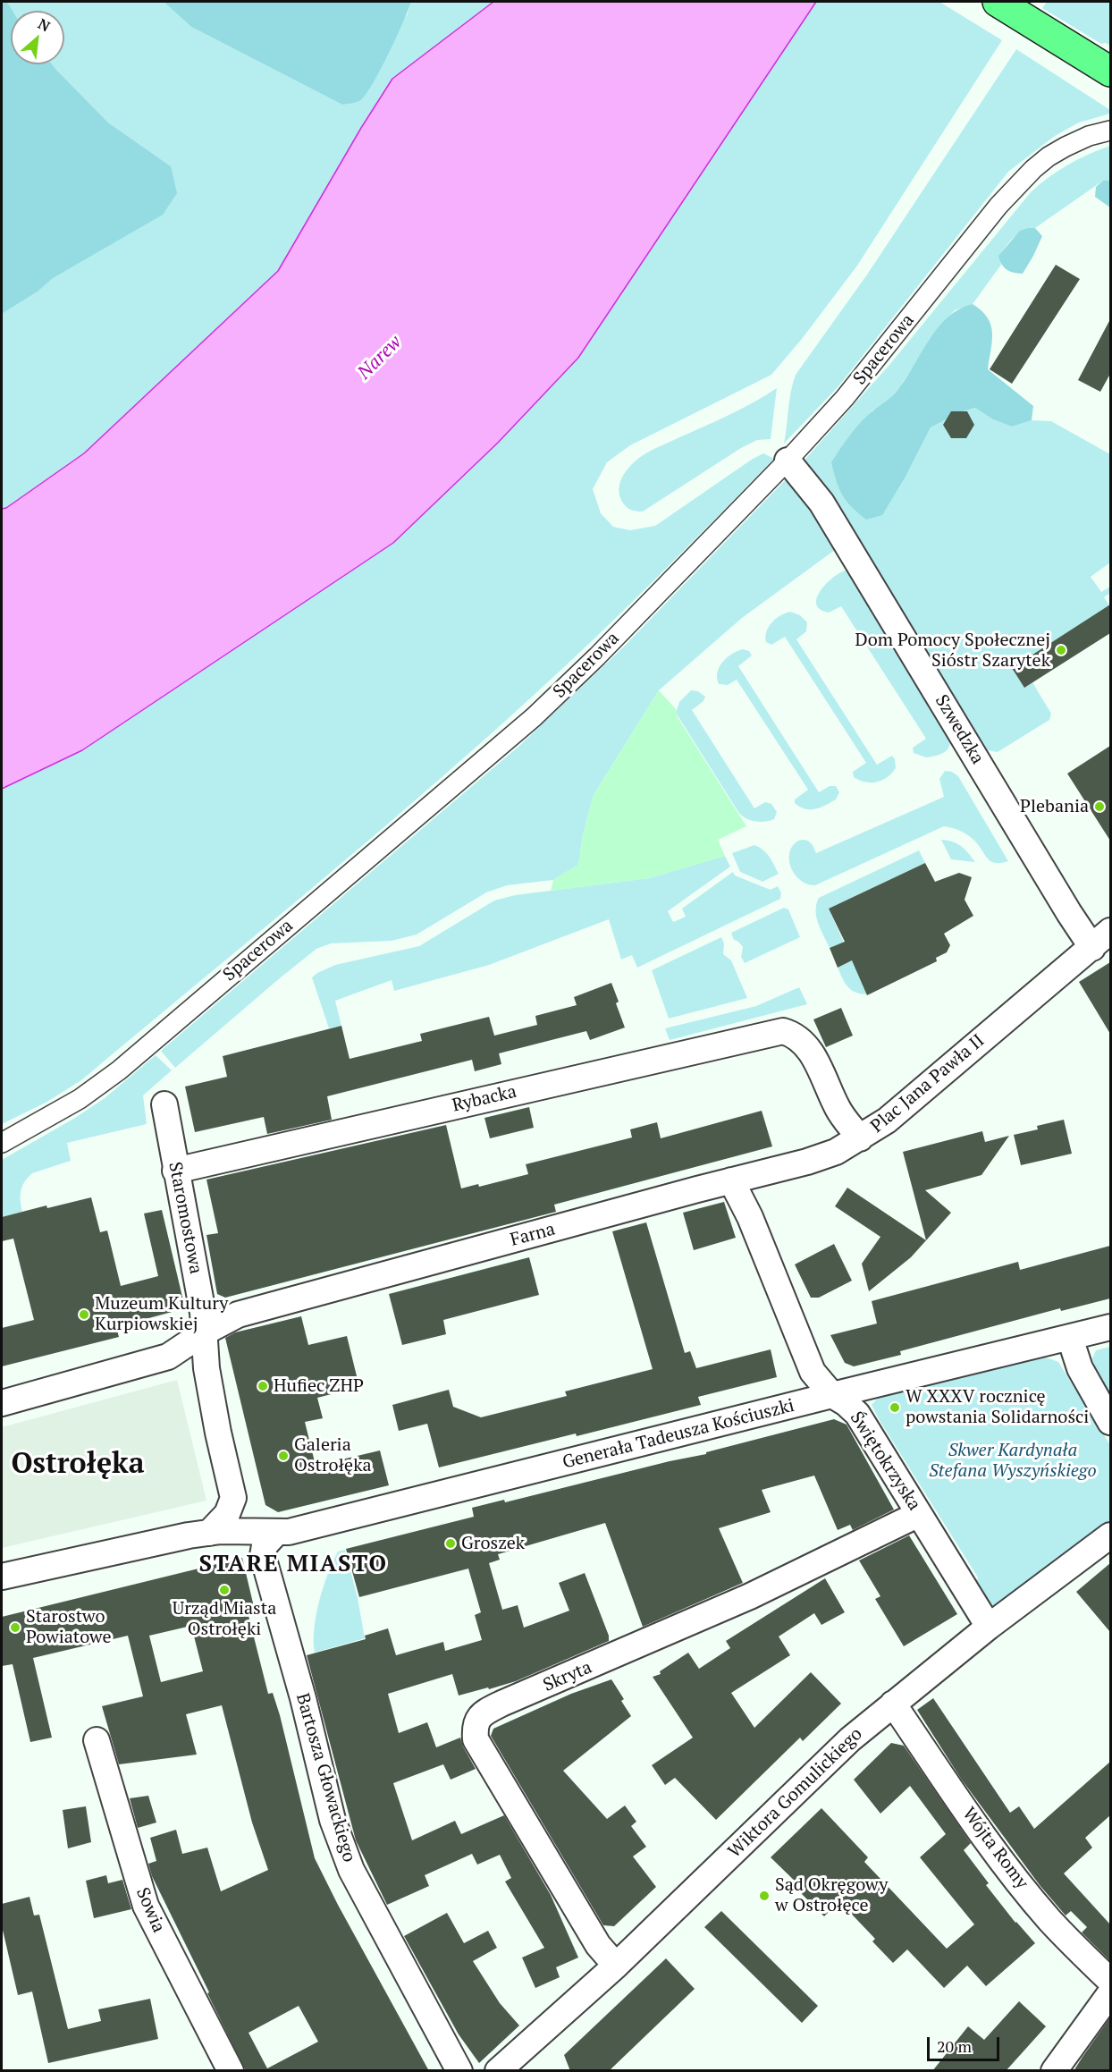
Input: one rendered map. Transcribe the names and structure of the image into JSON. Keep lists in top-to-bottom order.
{
  "streets": {
    "street": [
      "Spacerowa",
      "Szwedzka",
      "Plac Jana Pawła II",
      "Rybacka",
      "Staromostowa",
      "Farna",
      "Generała Tadeusza Kościuszki",
      "Świętokrzyska",
      "Skryta",
      "Bartosza Głowackiego",
      "Wiktora Gomulickiego",
      "Wójta Romy",
      "Sowia"
    ]
  },
  "crossings": [
    ["Spacerowa", "Szwedzka"],
    ["Szwedzka", "Plac Jana Pawła II"],
    ["Plac Jana Pawła II", "Rybacka"],
    ["Plac Jana Pawła II", "Farna"],
    ["Rybacka", "Staromostowa"],
    ["Staromostowa", "Farna"],
    ["Staromostowa", "Generała Tadeusza Kościuszki"],
    ["Farna", "Świętokrzyska"],
    ["Generała Tadeusza Kościuszki", "Świętokrzyska"],
    ["Generała Tadeusza Kościuszki", "Bartosza Głowackiego"],
    ["Świętokrzyska", "Skryta"],
    ["Świętokrzyska", "Wiktora Gomulickiego"],
    ["Skryta", "Wiktora Gomulickiego"],
    ["Wiktora Gomulickiego", "Wójta Romy"]
  ],
  "districts": ["Ostrołęka", "STARE MIASTO"],
  "water": ["Narew"],
  "parks": ["Skwer Kardynała Stefana Wyszyńskiego"],
  "places": [
    "Dom Pomocy Społecznej Sióstr Szarytek",
    "Plebania",
    "Muzeum Kultury Kurpiowskiej",
    "Hufiec ZHP",
    "W XXXV rocznicę powstania Solidarności",
    "Galeria Ostrołęka",
    "Groszek",
    "Urząd Miasta Ostrołęki",
    "Starostwo Powiatowe",
    "Sąd Okręgowy w Ostrołęce"
  ],
  "scale_bar": "20 m",
  "north": "top right"
}
